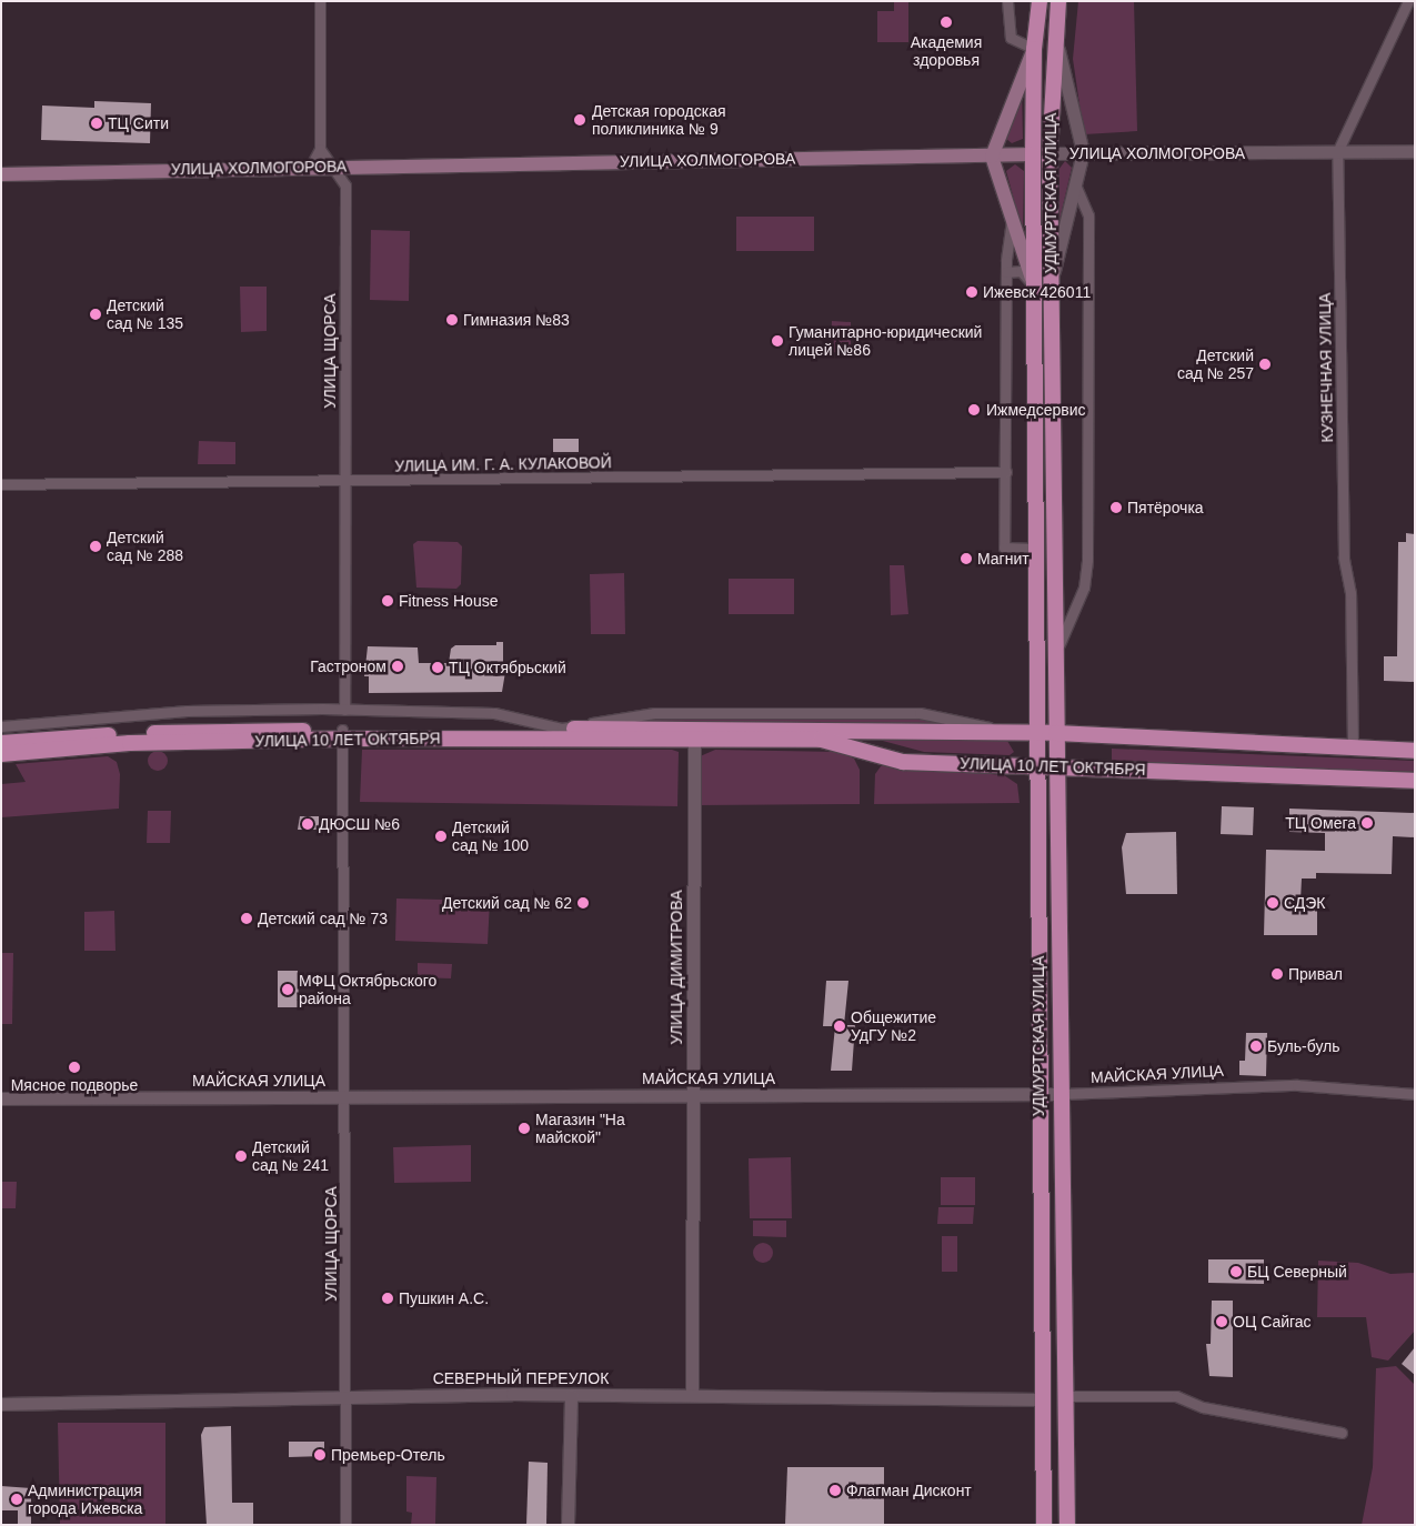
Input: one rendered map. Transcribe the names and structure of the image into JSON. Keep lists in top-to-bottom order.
{
  "streets": {
    "main road": ["УЛИЦА ХОЛМОГОРОВА", "УДМУРТСКАЯ УЛИЦА", "УЛИЦА 10 ЛЕТ ОКТЯБРЯ"],
    "street": [
      "УЛИЦА ЩОРСА",
      "КУЗНЕЧНАЯ УЛИЦА",
      "УЛИЦА ИМ. Г. А. КУЛАКОВОЙ",
      "УЛИЦА ДИМИТРОВА",
      "МАЙСКАЯ УЛИЦА",
      "СЕВЕРНЫЙ ПЕРЕУЛОК"
    ]
  },
  "crossings": [
    ["УЛИЦА ХОЛМОГОРОВА", "УДМУРТСКАЯ УЛИЦА"],
    ["УЛИЦА ХОЛМОГОРОВА", "УЛИЦА ЩОРСА"],
    ["УЛИЦА ХОЛМОГОРОВА", "КУЗНЕЧНАЯ УЛИЦА"],
    ["УДМУРТСКАЯ УЛИЦА", "УЛИЦА 10 ЛЕТ ОКТЯБРЯ"],
    ["УДМУРТСКАЯ УЛИЦА", "МАЙСКАЯ УЛИЦА"],
    ["УДМУРТСКАЯ УЛИЦА", "СЕВЕРНЫЙ ПЕРЕУЛОК"],
    ["УЛИЦА ЩОРСА", "УЛИЦА ИМ. Г. А. КУЛАКОВОЙ"],
    ["УЛИЦА ЩОРСА", "УЛИЦА 10 ЛЕТ ОКТЯБРЯ"],
    ["УЛИЦА ЩОРСА", "МАЙСКАЯ УЛИЦА"],
    ["УЛИЦА ЩОРСА", "СЕВЕРНЫЙ ПЕРЕУЛОК"],
    ["КУЗНЕЧНАЯ УЛИЦА", "УЛИЦА 10 ЛЕТ ОКТЯБРЯ"],
    ["УЛИЦА 10 ЛЕТ ОКТЯБРЯ", "УЛИЦА ДИМИТРОВА"],
    ["УЛИЦА ДИМИТРОВА", "МАЙСКАЯ УЛИЦА"],
    ["УЛИЦА ДИМИТРОВА", "СЕВЕРНЫЙ ПЕРЕУЛОК"]
  ],
  "places": [
    "Академия здоровья",
    "Детская городская поликлиника № 9",
    "ТЦ Сити",
    "Ижевск 426011",
    "Детский сад № 135",
    "Гимназия №83",
    "Гуманитарно-юридический лицей №86",
    "Детский сад № 257",
    "Ижмедсервис",
    "Пятёрочка",
    "Детский сад № 288",
    "Магнит",
    "Fitness House",
    "Гастроном",
    "ТЦ Октябрьский",
    "ТЦ Омега",
    "ДЮСШ №6",
    "Детский сад № 100",
    "Детский сад № 62",
    "СДЭК",
    "Детский сад № 73",
    "Привал",
    "МФЦ Октябрьского района",
    "Общежитие УдГУ №2",
    "Буль-буль",
    "Мясное подворье",
    "Магазин \"На майской\"",
    "Детский сад № 241",
    "БЦ Северный",
    "Пушкин А.С.",
    "ОЦ Сайгас",
    "Премьер-Отель",
    "Флагман Дисконт",
    "Администрация города Ижевска"
  ]
}
